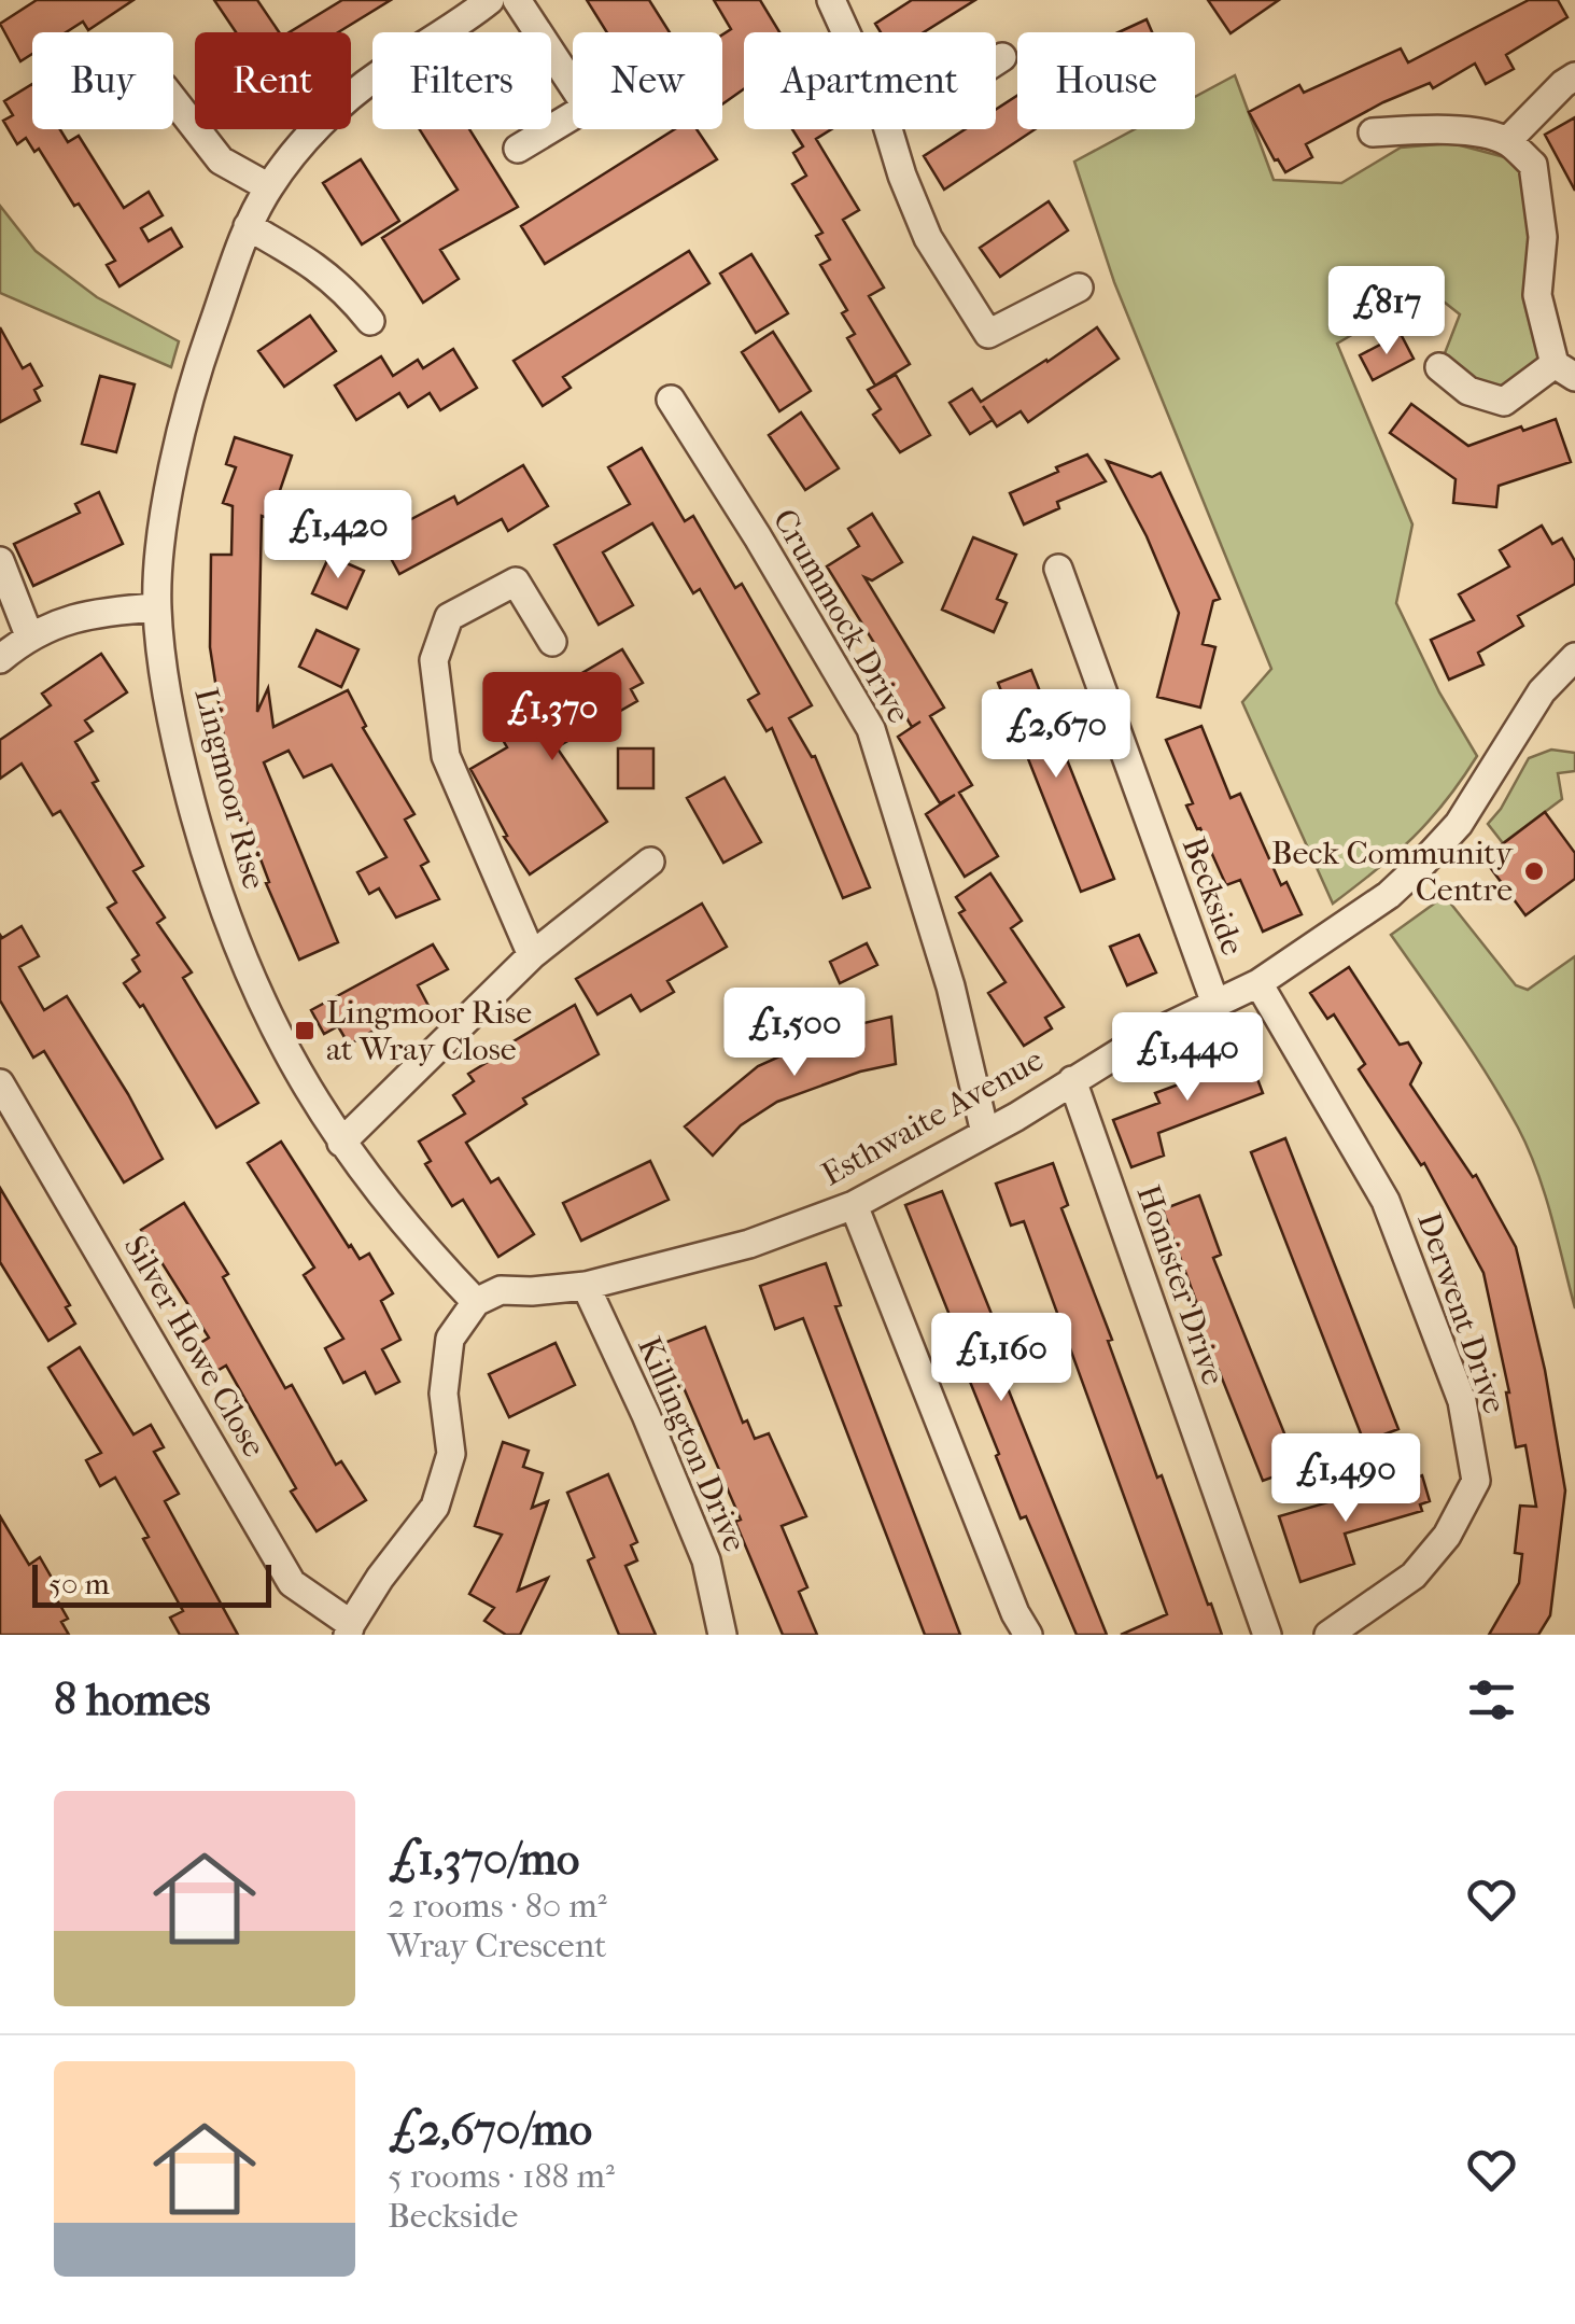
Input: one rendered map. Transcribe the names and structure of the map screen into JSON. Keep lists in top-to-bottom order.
{
  "streets": {
    "street": [
      "Crummock Drive",
      "Lingmoor Rise",
      "Beckside",
      "Esthwaite Avenue",
      "Honister Drive",
      "Derwent Drive",
      "Silver Howe Close",
      "Killington Drive"
    ]
  },
  "crossings": [
    ["Crummock Drive", "Esthwaite Avenue"],
    ["Lingmoor Rise", "Esthwaite Avenue"],
    ["Beckside", "Esthwaite Avenue"],
    ["Esthwaite Avenue", "Honister Drive"],
    ["Esthwaite Avenue", "Derwent Drive"],
    ["Esthwaite Avenue", "Killington Drive"]
  ],
  "places": {
    "other": ["Beck Community Centre"],
    "transit": ["Lingmoor Rise at Wray Close"]
  },
  "scale_bar": "50 m",
  "page": {
    "chip": [
      "Buy",
      "Rent",
      "Filters",
      "New",
      "Apartment",
      "House"
    ],
    "price": [
      "£817",
      "£1,420",
      "£1,370",
      "£2,670",
      "£1,500",
      "£1,440",
      "£1,160",
      "£1,490"
    ],
    "scale": "50 m",
    "heading": "8 homes",
    "list": [
      {
        "name": "£1,370/mo",
        "note": "2 rooms · 80 m² · Wray Crescent"
      },
      {
        "name": "£2,670/mo",
        "note": "5 rooms · 188 m² · Beckside"
      }
    ]
  }
}
